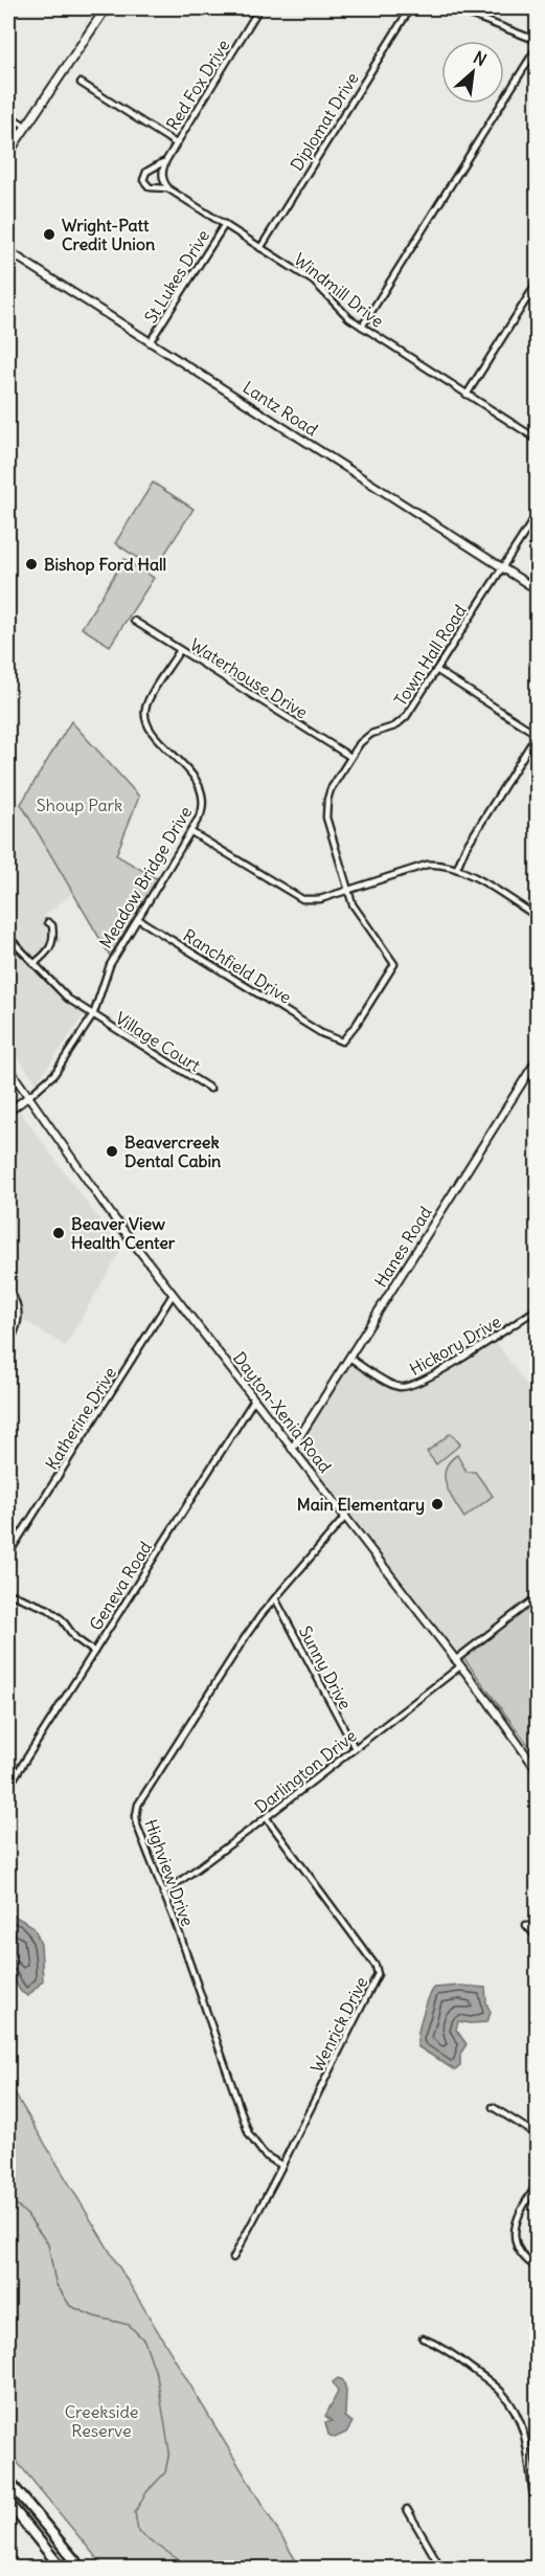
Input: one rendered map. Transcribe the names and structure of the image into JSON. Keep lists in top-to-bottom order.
{
  "streets": {
    "street": [
      "Red Fox Drive",
      "Diplomat Drive",
      "St Lukes Drive",
      "Windmill Drive",
      "Lantz Road",
      "Town Hall Road",
      "Waterhouse Drive",
      "Meadow Bridge Drive",
      "Ranchfield Drive",
      "Village Court",
      "Hanes Road",
      "Hickory Drive",
      "Dayton-Xenia Road",
      "Katherine Drive",
      "Geneva Road",
      "Sunny Drive",
      "Darlington Drive",
      "Highview Drive",
      "Wenrick Drive"
    ]
  },
  "crossings": [
    ["Diplomat Drive", "Windmill Drive"],
    ["St Lukes Drive", "Windmill Drive"],
    ["St Lukes Drive", "Lantz Road"],
    ["Lantz Road", "Town Hall Road"],
    ["Town Hall Road", "Waterhouse Drive"],
    ["Town Hall Road", "Ranchfield Drive"],
    ["Waterhouse Drive", "Meadow Bridge Drive"],
    ["Meadow Bridge Drive", "Ranchfield Drive"],
    ["Meadow Bridge Drive", "Village Court"],
    ["Meadow Bridge Drive", "Dayton-Xenia Road"],
    ["Hanes Road", "Hickory Drive"],
    ["Hanes Road", "Dayton-Xenia Road"],
    ["Dayton-Xenia Road", "Katherine Drive"],
    ["Dayton-Xenia Road", "Geneva Road"],
    ["Dayton-Xenia Road", "Darlington Drive"],
    ["Dayton-Xenia Road", "Highview Drive"],
    ["Sunny Drive", "Darlington Drive"],
    ["Sunny Drive", "Highview Drive"],
    ["Darlington Drive", "Highview Drive"],
    ["Darlington Drive", "Wenrick Drive"],
    ["Highview Drive", "Wenrick Drive"]
  ],
  "parks": ["Shoup Park", "Creekside Reserve"],
  "places": [
    "Wright-Patt Credit Union",
    "Bishop Ford Hall",
    "Beavercreek Dental Cabin",
    "Beaver View Health Center",
    "Main Elementary"
  ],
  "north": "top right"
}
